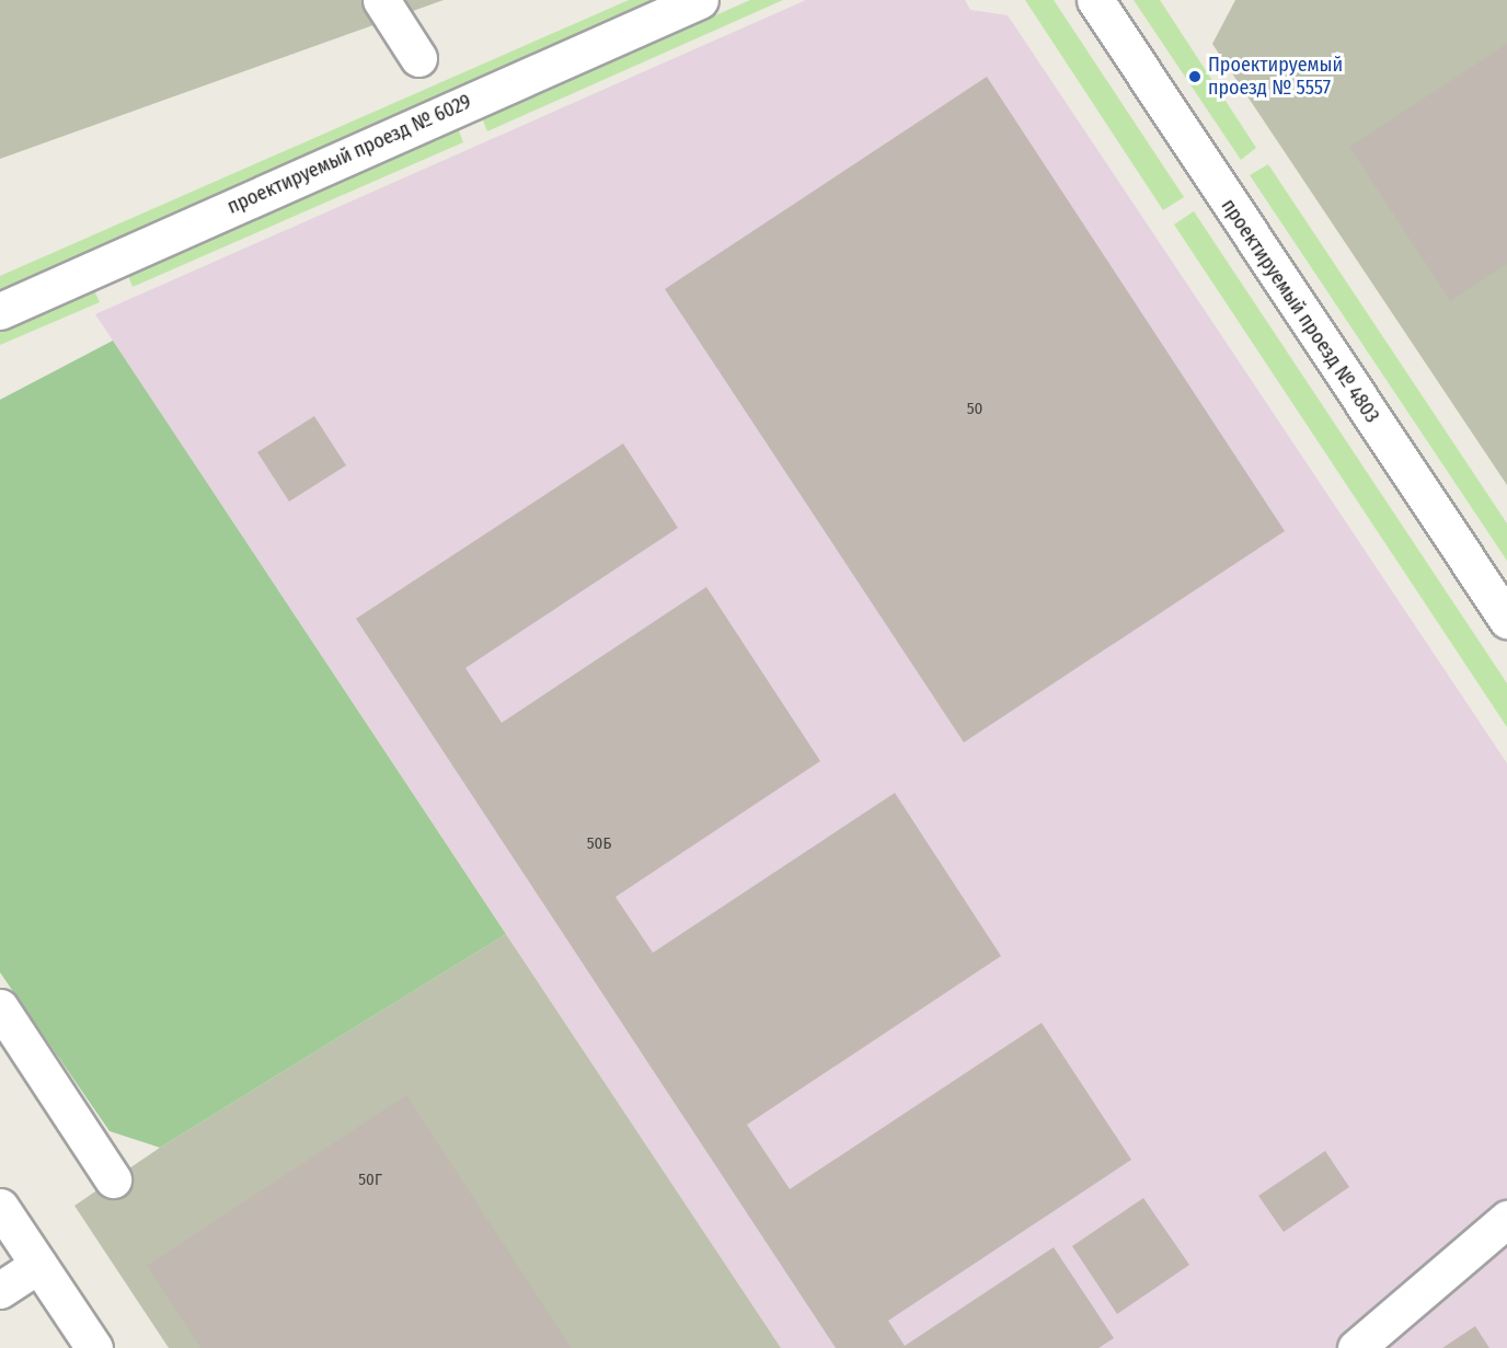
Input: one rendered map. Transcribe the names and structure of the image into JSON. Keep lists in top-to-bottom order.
{
  "streets": {
    "street": ["проектируемый проезд № 6029", "проектируемый проезд № 4803"]
  },
  "places": ["Проектируемый проезд № 5557"],
  "house_numbers": ["50", "50Б", "50Г"]
}
